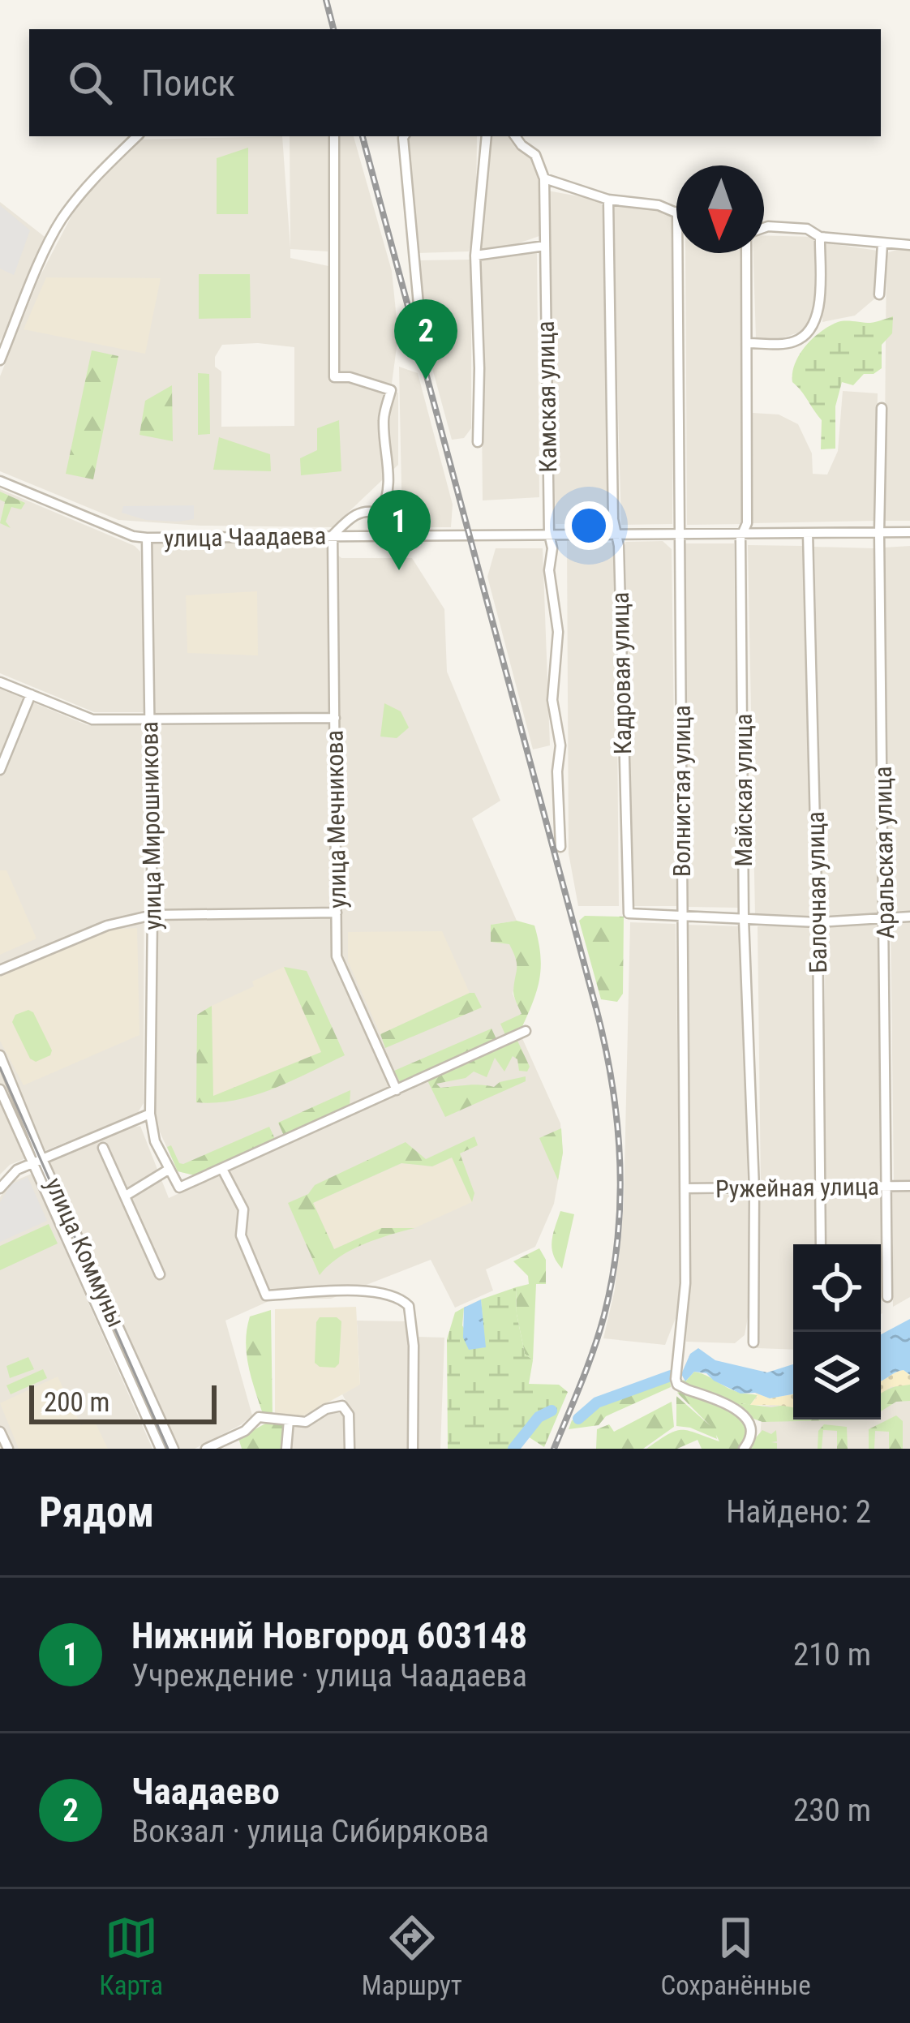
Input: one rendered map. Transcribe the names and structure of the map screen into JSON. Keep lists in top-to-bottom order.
{
  "streets": {
    "street": [
      "Камская улица",
      "улица Чаадаева",
      "Кадровая улица",
      "Майская улица",
      "Волнистая улица",
      "улица Мечникова",
      "улица Мирошникова",
      "Аральская улица",
      "Балочная улица",
      "Ружейная улица",
      "улица Коммуны"
    ]
  },
  "crossings": [
    ["Камская улица", "улица Чаадаева"],
    ["улица Чаадаева", "Кадровая улица"],
    ["улица Чаадаева", "Майская улица"],
    ["улица Чаадаева", "Волнистая улица"],
    ["улица Чаадаева", "улица Мечникова"],
    ["улица Чаадаева", "улица Мирошникова"],
    ["улица Чаадаева", "Аральская улица"],
    ["улица Чаадаева", "Балочная улица"],
    ["Кадровая улица", "Волнистая улица"],
    ["Майская улица", "Ружейная улица"],
    ["Волнистая улица", "Ружейная улица"],
    ["Аральская улица", "Ружейная улица"],
    ["Балочная улица", "Ружейная улица"]
  ],
  "scale_bar": "200 m",
  "north": "bottom",
  "page": {
    "search": "Поиск",
    "pins": ["2", "1"],
    "scale": "200 m",
    "heading": ["Рядом", "Найдено: 2"],
    "list": [
      {
        "mark": "1",
        "name": "Нижний Новгород 603148",
        "note": "Учреждение · улица Чаадаева",
        "value": "210 m"
      },
      {
        "mark": "2",
        "name": "Чаадаево",
        "note": "Вокзал · улица Сибирякова",
        "value": "230 m"
      }
    ],
    "nav": ["Карта", "Маршрут", "Сохранённые"]
  }
}
